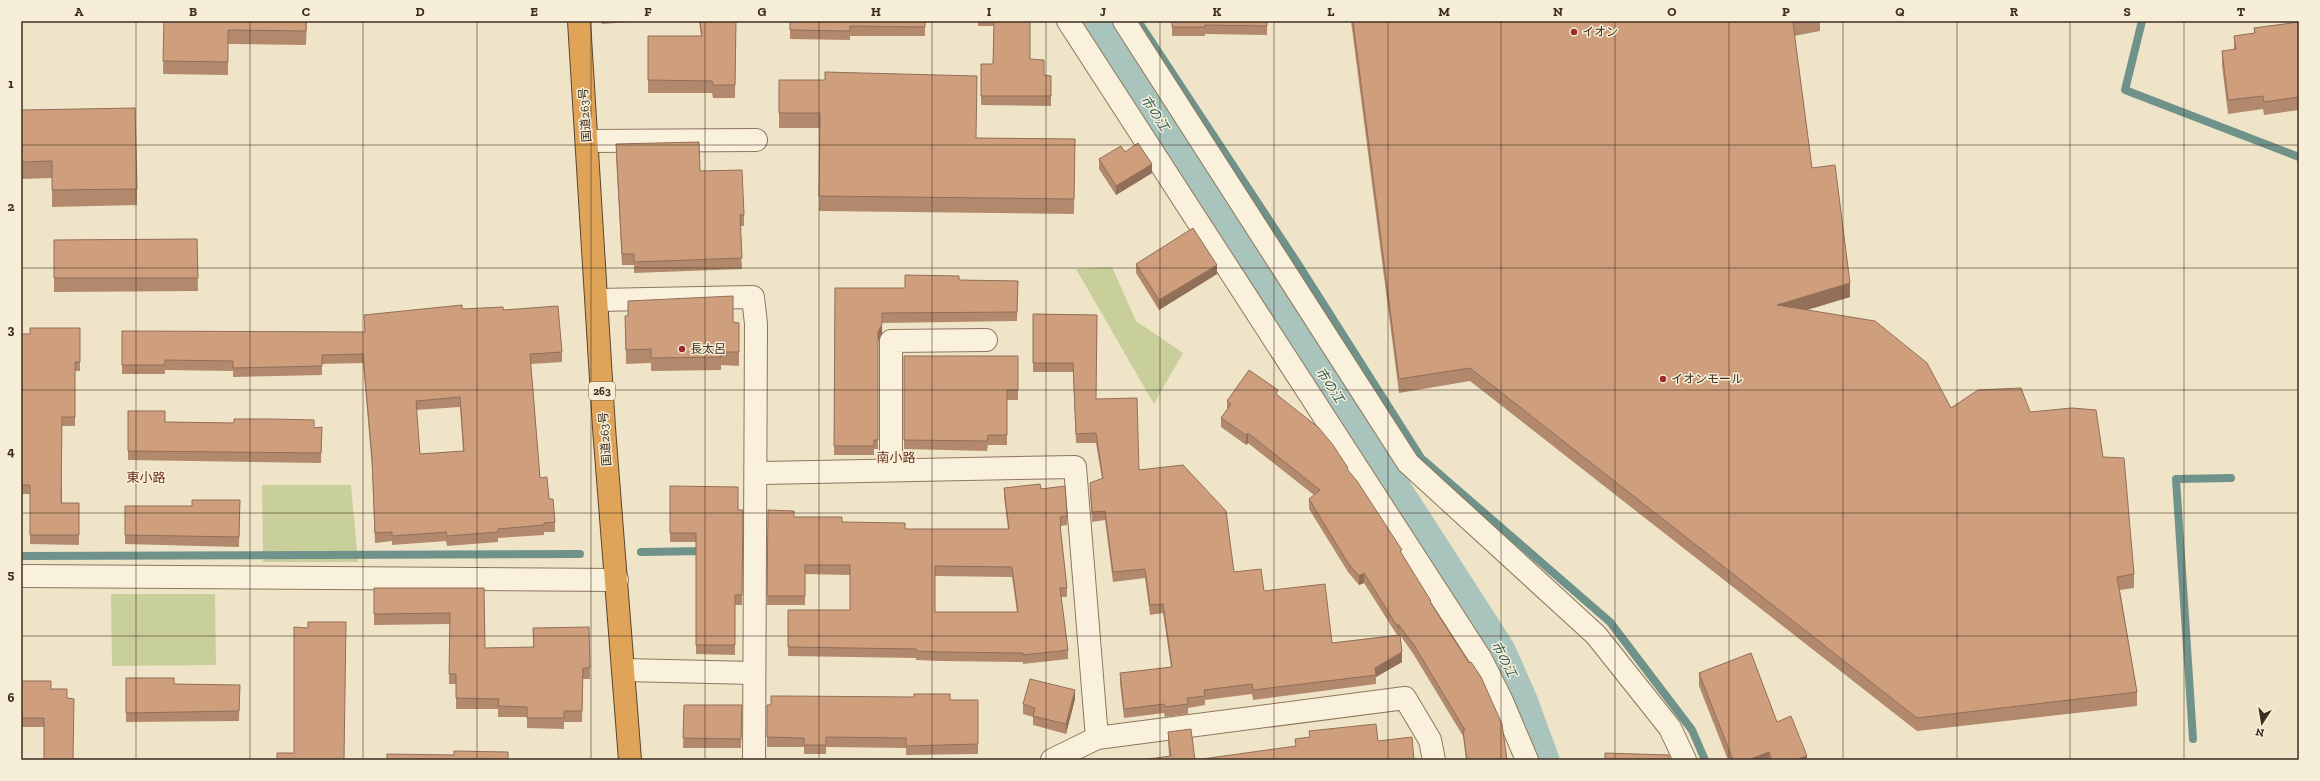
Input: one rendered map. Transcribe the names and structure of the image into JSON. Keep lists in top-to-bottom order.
{
  "streets": {
    "highway": ["国道263号", "263"]
  },
  "districts": ["南小路", "東小路"],
  "water": ["市の江"],
  "places": ["イオン", "長太呂", "イオンモール"],
  "north": "bottom",
  "grid": {
    "columns": [
      "A",
      "B",
      "C",
      "D",
      "E",
      "F",
      "G",
      "H",
      "I",
      "J",
      "K",
      "L",
      "M",
      "N",
      "O",
      "P",
      "Q",
      "R",
      "S",
      "T"
    ],
    "rows": [
      "1",
      "2",
      "3",
      "4",
      "5",
      "6"
    ]
  }
}
